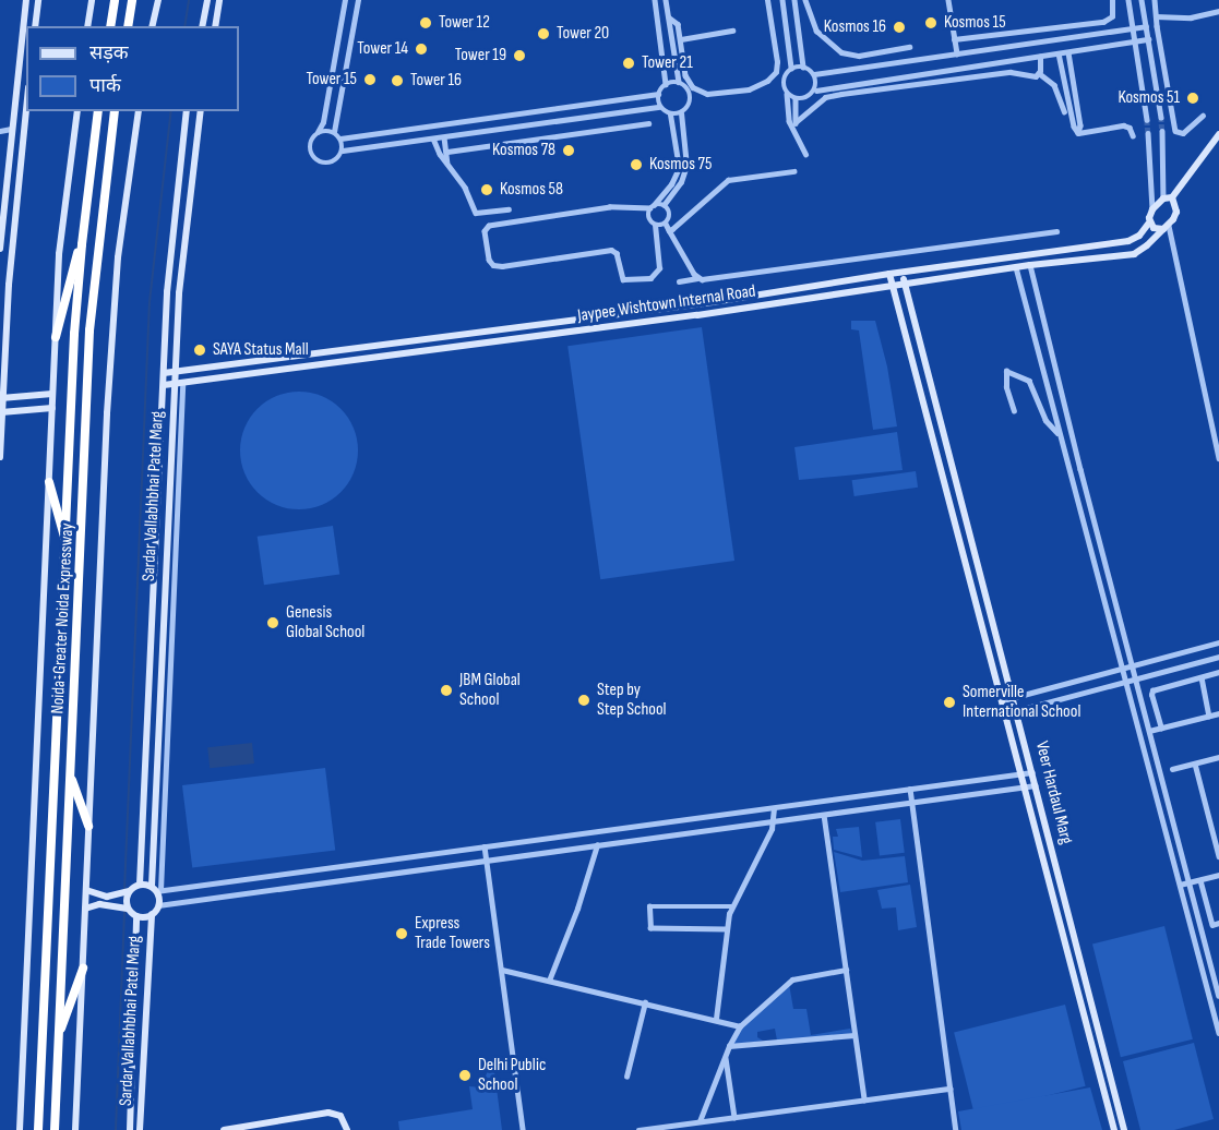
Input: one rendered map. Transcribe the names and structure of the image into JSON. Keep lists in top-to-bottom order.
{
  "streets": {
    "highway": ["Noida-Greater Noida Expressway"],
    "street": ["Jaypee Wishtown Internal Road", "Sardar Vallabhbhai Patel Marg", "Veer Hardaul Marg"]
  },
  "crossings": [
    ["Jaypee Wishtown Internal Road", "Sardar Vallabhbhai Patel Marg"],
    ["Jaypee Wishtown Internal Road", "Veer Hardaul Marg"]
  ],
  "places": [
    "Tower 12",
    "Kosmos 15",
    "Kosmos 16",
    "Tower 20",
    "Tower 14",
    "Tower 19",
    "Tower 21",
    "Tower 15",
    "Tower 16",
    "Kosmos 51",
    "Kosmos 78",
    "Kosmos 75",
    "Kosmos 58",
    "SAYA Status Mall",
    "Genesis Global School",
    "JBM Global School",
    "Step by Step School",
    "Somerville International School",
    "Express Trade Towers",
    "Delhi Public School"
  ],
  "legend": ["सड़क", "पार्क"]
}
